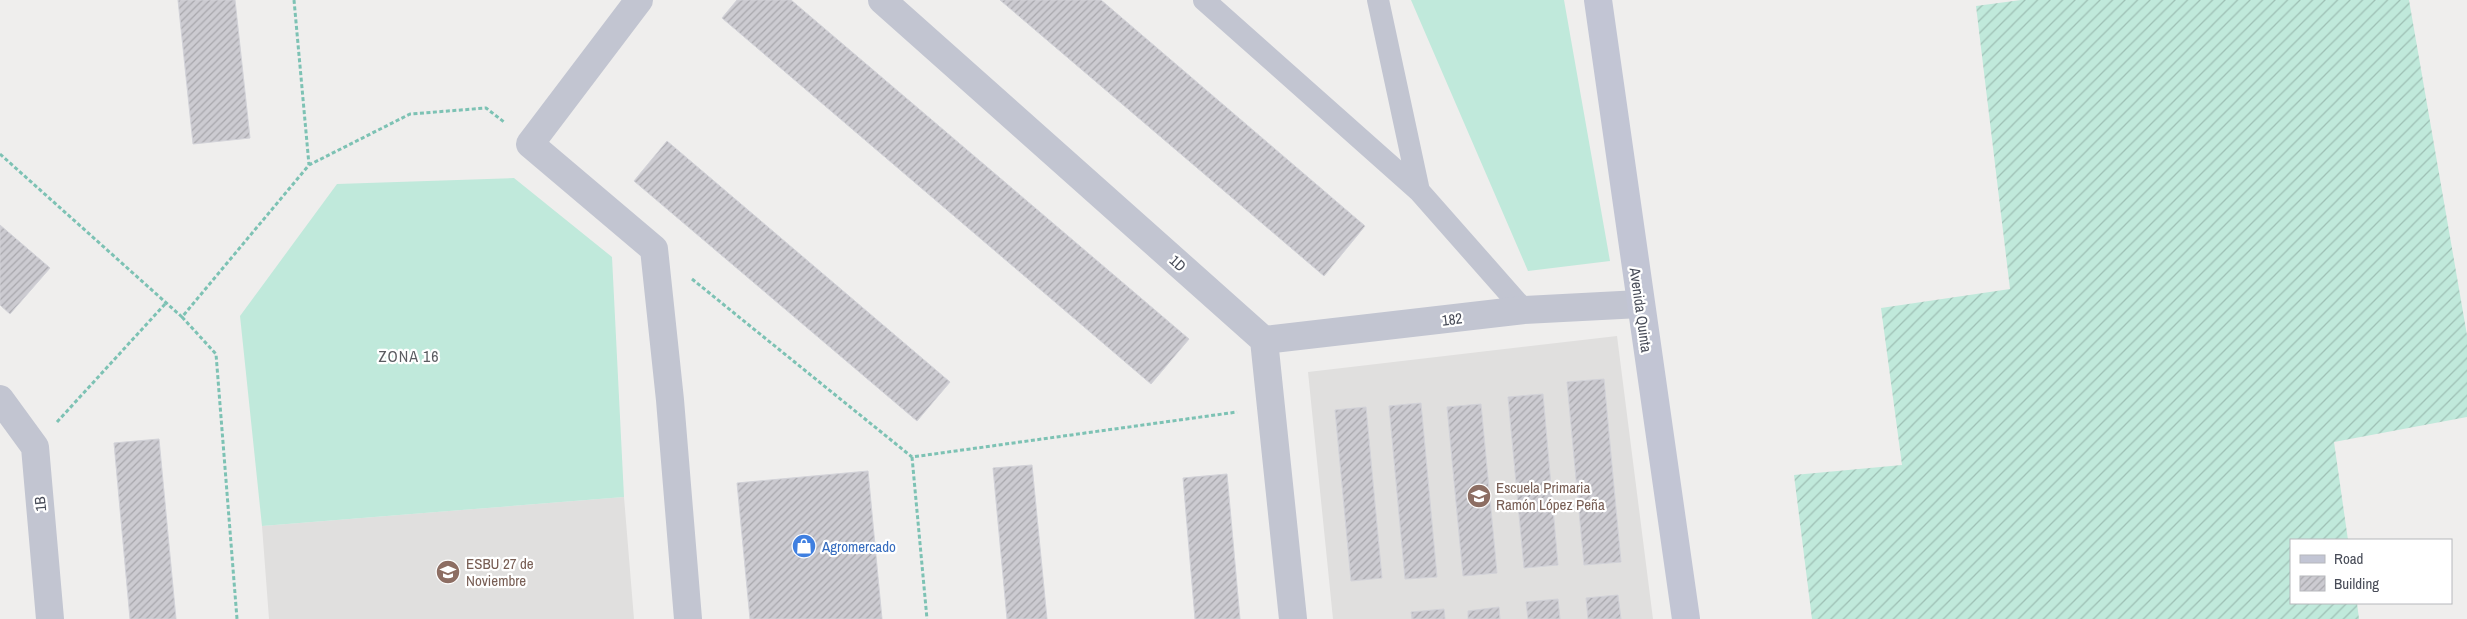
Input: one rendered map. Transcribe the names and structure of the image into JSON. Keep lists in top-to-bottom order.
{
  "streets": {
    "main road": ["Avenida Quinta"],
    "street": ["1D", "182", "1B"]
  },
  "crossings": [
    ["1D", "182"],
    ["Avenida Quinta", "182"]
  ],
  "districts": ["ZONA 16"],
  "places": {
    "school or university": ["Escuela Primaria Ramón López Peña", "ESBU 27 de Noviembre"],
    "shop": ["Agromercado"]
  },
  "legend": ["Road", "Building"]
}
